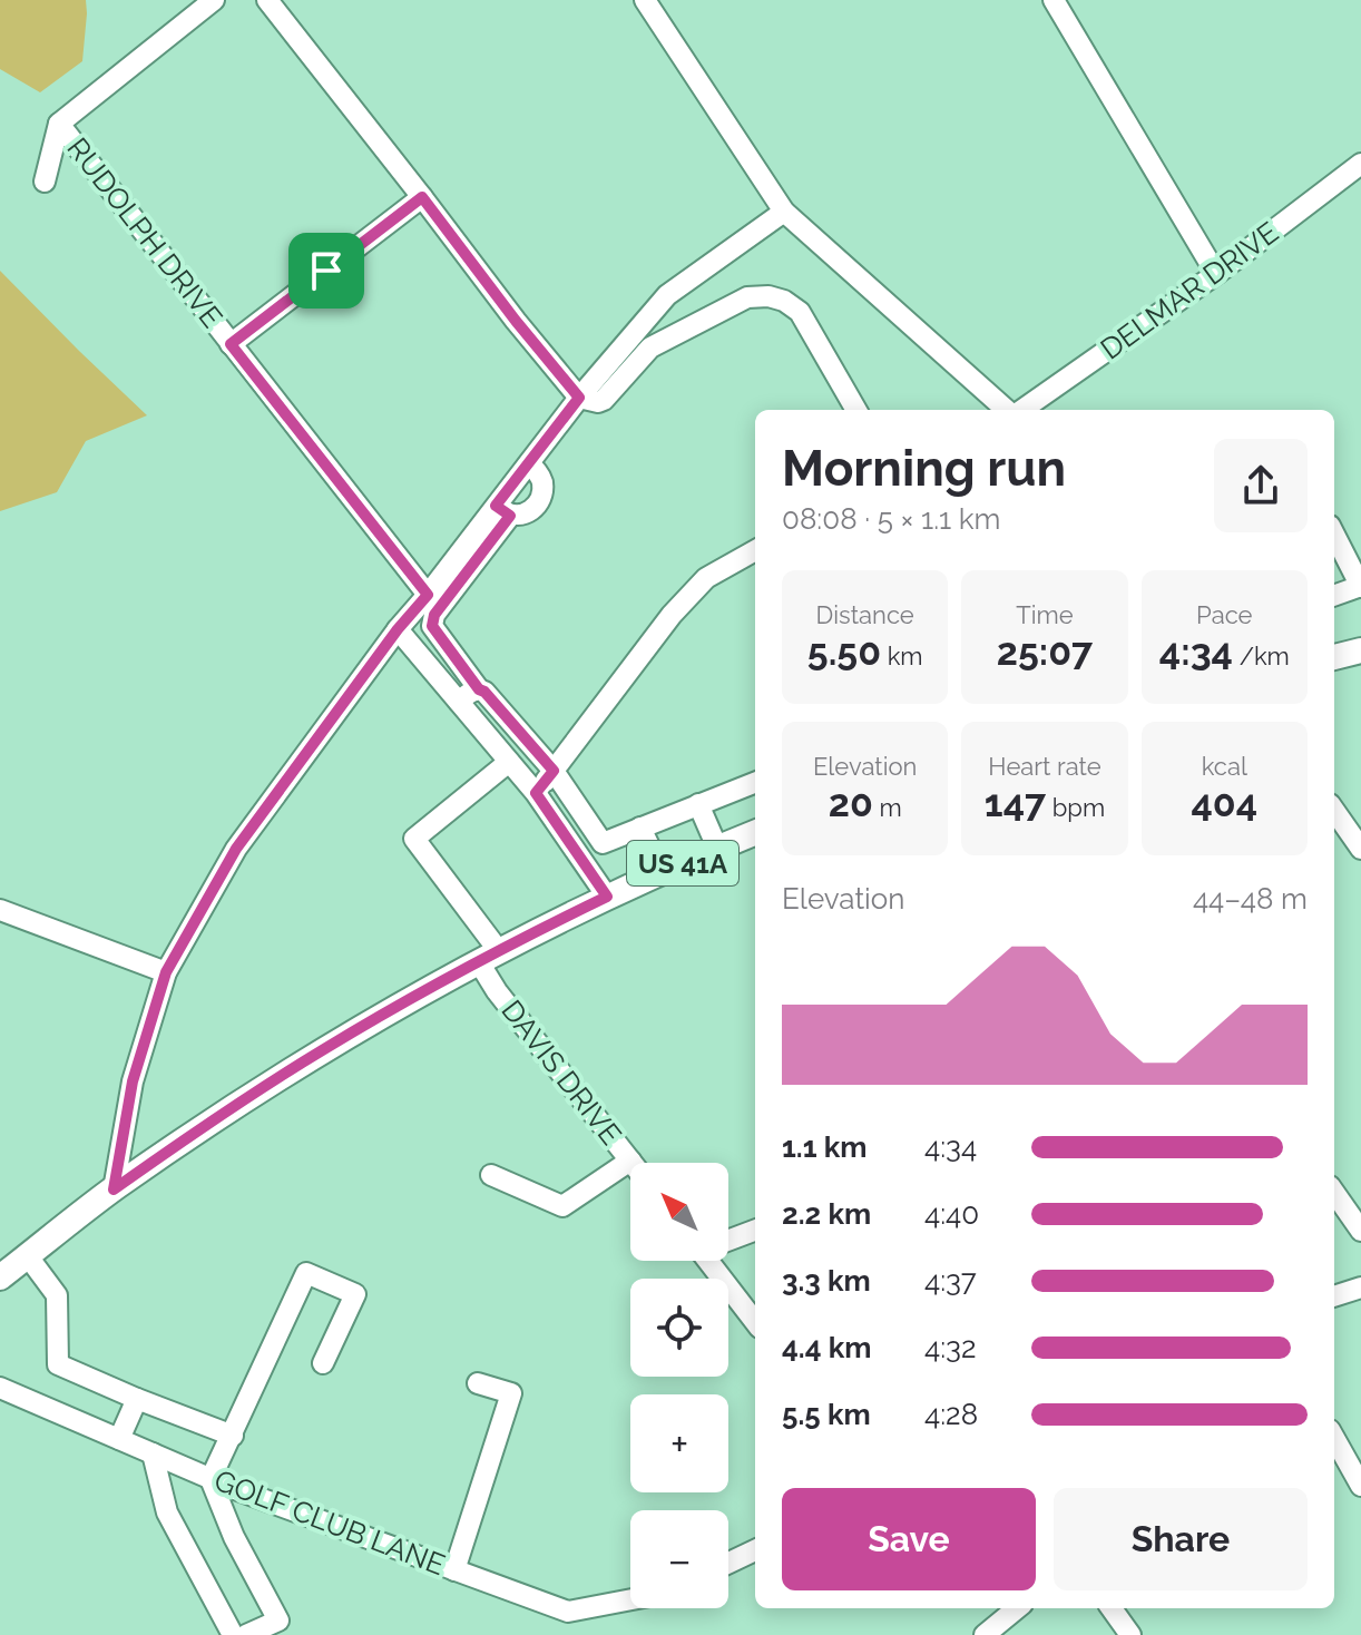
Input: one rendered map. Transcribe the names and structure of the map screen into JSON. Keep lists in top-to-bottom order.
{
  "streets": {
    "main road": ["US 41A"],
    "street": [
      "RUDOLPH DRIVE",
      "DELMAR DRIVE",
      "DAVIS DRIVE",
      "GOLF CLUB LANE"
    ]
  },
  "crossings": [
    ["US 41A", "DAVIS DRIVE"]
  ],
  "north": "top left",
  "page": {
    "heading": ["Morning run", "08:08 · 5 × 1.1 km"],
    "stats": [
      ["Distance", "5.50 km"],
      ["Time", "25:07"],
      ["Pace", "4:34 /km"],
      ["Elevation", "20 m"],
      ["Heart rate", "147 bpm"],
      ["kcal", "404"]
    ],
    "chart": ["Elevation", "44–48 m"],
    "list": [
      {
        "name": "1.1 km",
        "note": "4:34"
      },
      {
        "name": "2.2 km",
        "note": "4:40"
      },
      {
        "name": "3.3 km",
        "note": "4:37"
      },
      {
        "name": "4.4 km",
        "note": "4:32"
      },
      {
        "name": "5.5 km",
        "note": "4:28"
      }
    ],
    "map_buttons": ["+", "−"],
    "buttons": ["Save", "Share"]
  }
}
